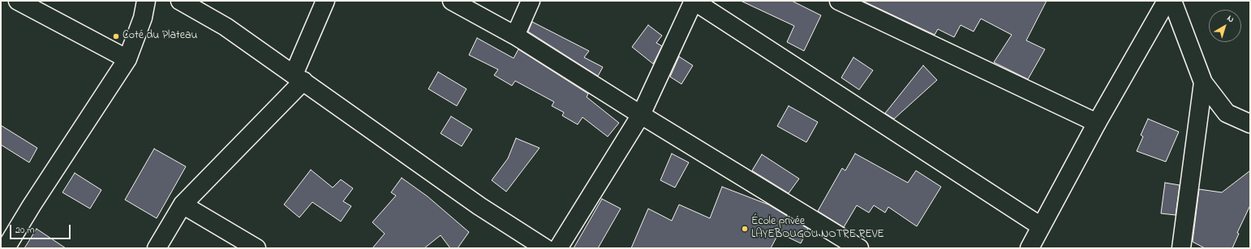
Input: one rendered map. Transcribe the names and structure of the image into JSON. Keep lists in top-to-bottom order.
{
  "places": ["Coté du Plateau", "École privée LAYEBOUGOU NOTRE REVE"],
  "scale_bar": "20 m",
  "north": "top right"
}
